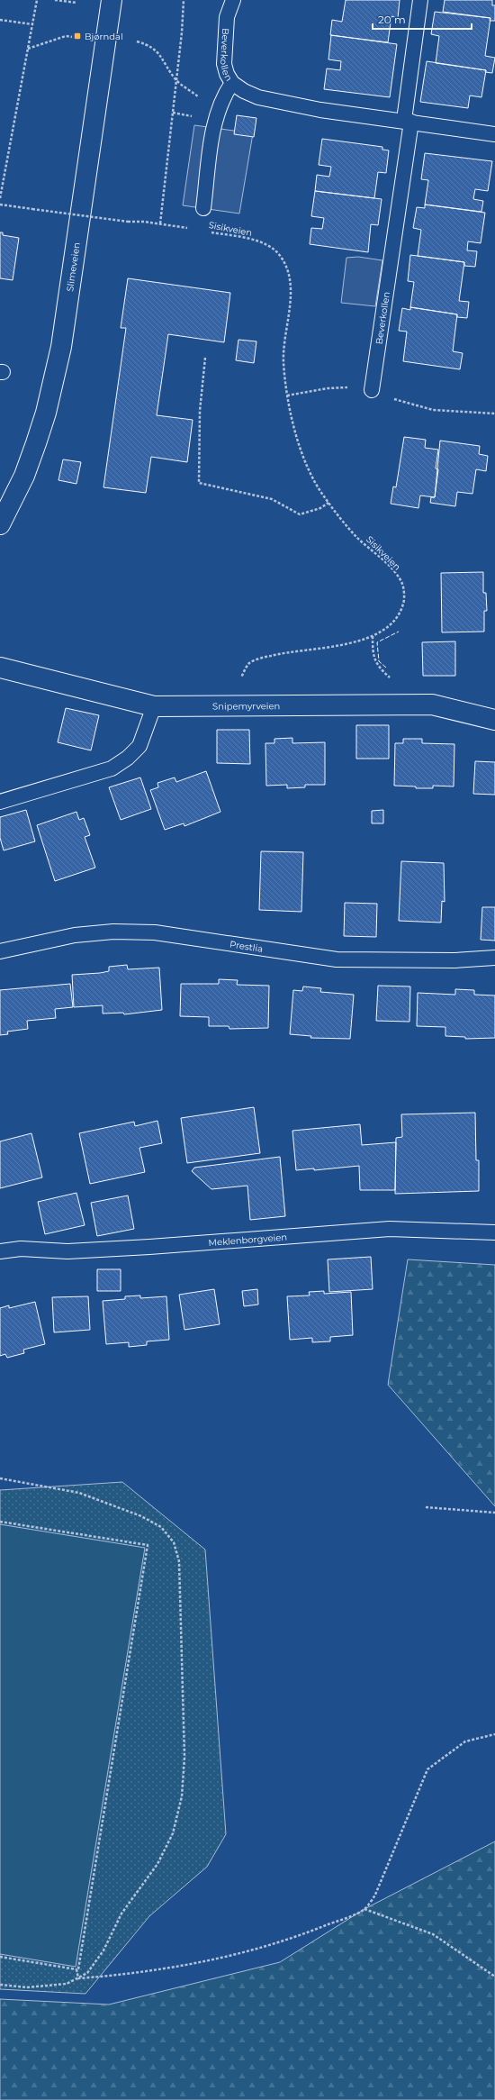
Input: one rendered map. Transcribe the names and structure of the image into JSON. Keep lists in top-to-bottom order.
{
  "streets": {
    "street": ["Slimeveien", "Snipemyrveien"],
    "lane": ["Beverkollen", "Prestlia", "Meklenborgveien"],
    "path": ["Sisikveien"]
  },
  "crossings": [
    ["Sisikveien", "Snipemyrveien"]
  ],
  "places": {
    "transit": ["Bjørndal"]
  },
  "scale_bar": "20 m"
}
